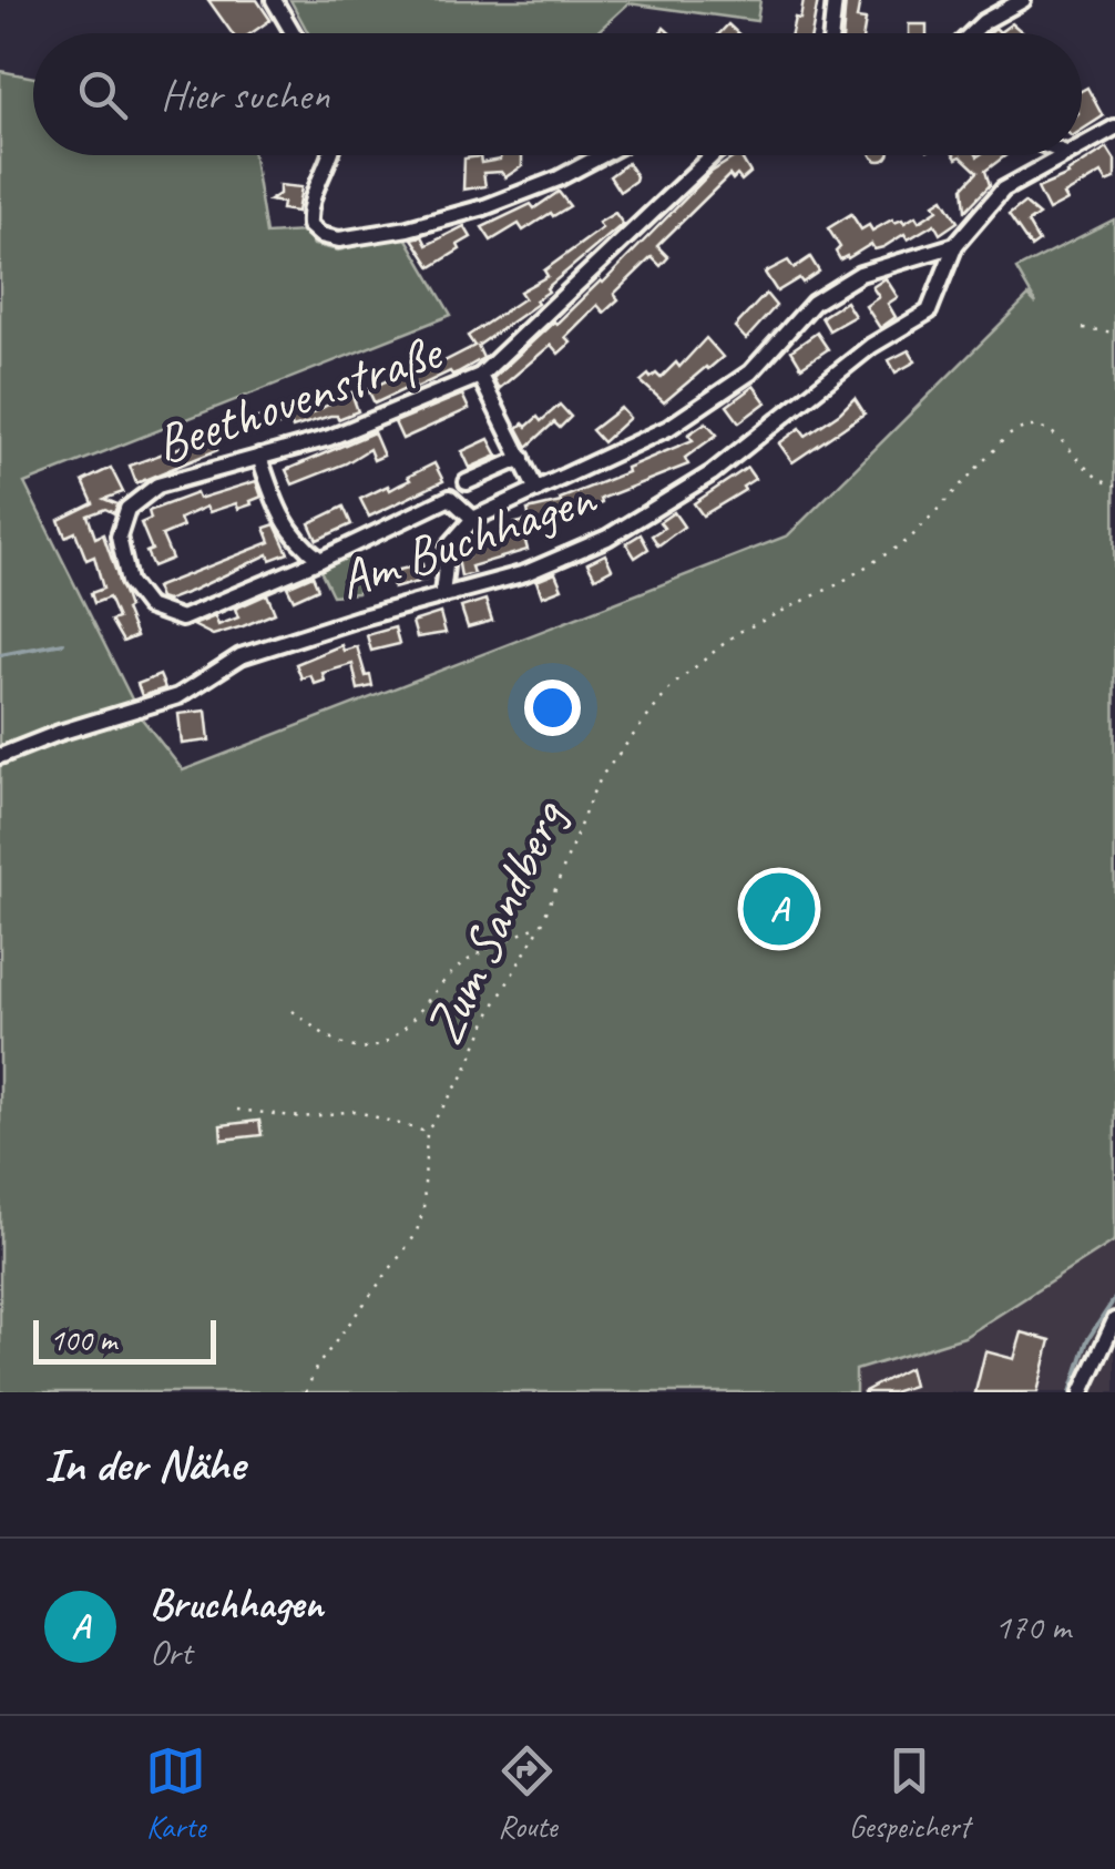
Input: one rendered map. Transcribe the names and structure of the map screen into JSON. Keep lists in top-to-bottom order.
{
  "streets": {
    "street": ["Beethovenstraße", "Am Buchhagen"],
    "path": ["Zum Sandberg"]
  },
  "scale_bar": "100 m",
  "page": {
    "search": "Hier suchen",
    "pins": "A",
    "scale": "100 m",
    "heading": "In der Nähe",
    "list": [
      {
        "mark": "A",
        "name": "Bruchhagen",
        "note": "Ort",
        "value": "170 m"
      }
    ],
    "nav": ["Karte", "Route", "Gespeichert"]
  }
}
